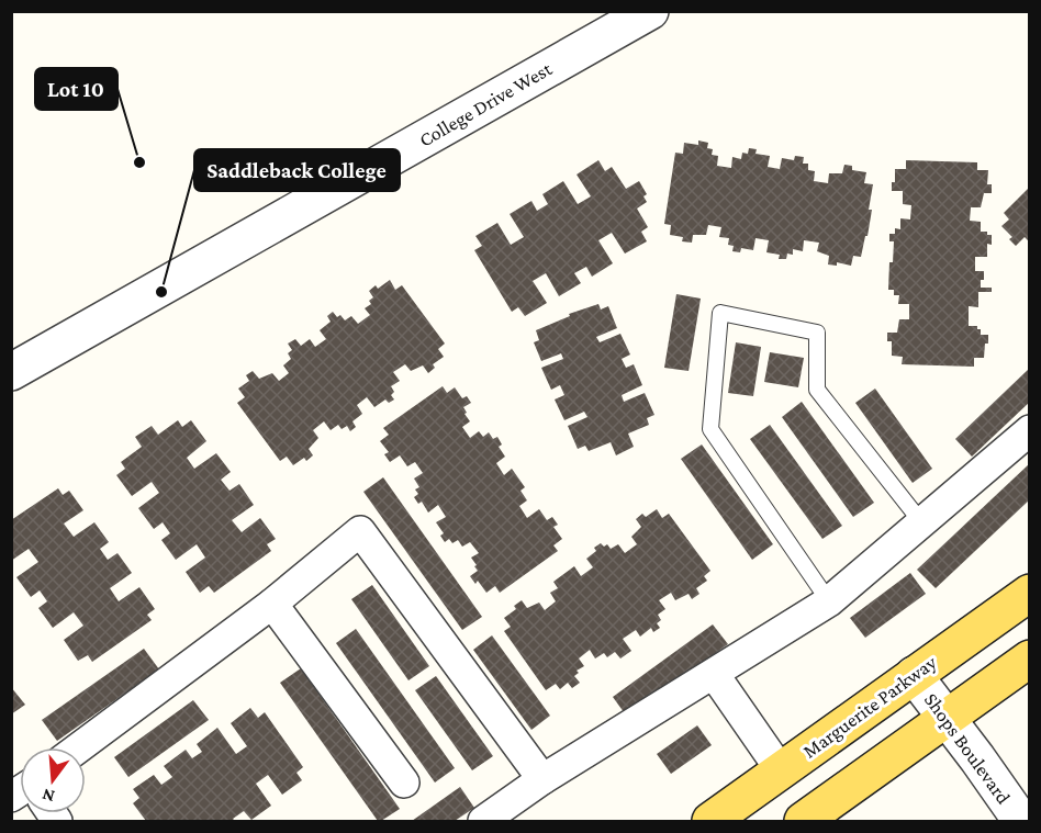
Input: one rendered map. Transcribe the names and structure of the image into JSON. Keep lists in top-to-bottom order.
{
  "streets": {
    "main road": ["Marguerite Parkway"],
    "street": ["College Drive West", "Shops Boulevard"]
  },
  "crossings": [
    ["Marguerite Parkway", "Shops Boulevard"]
  ],
  "places": ["Lot 10", "Saddleback College"],
  "north": "bottom"
}
